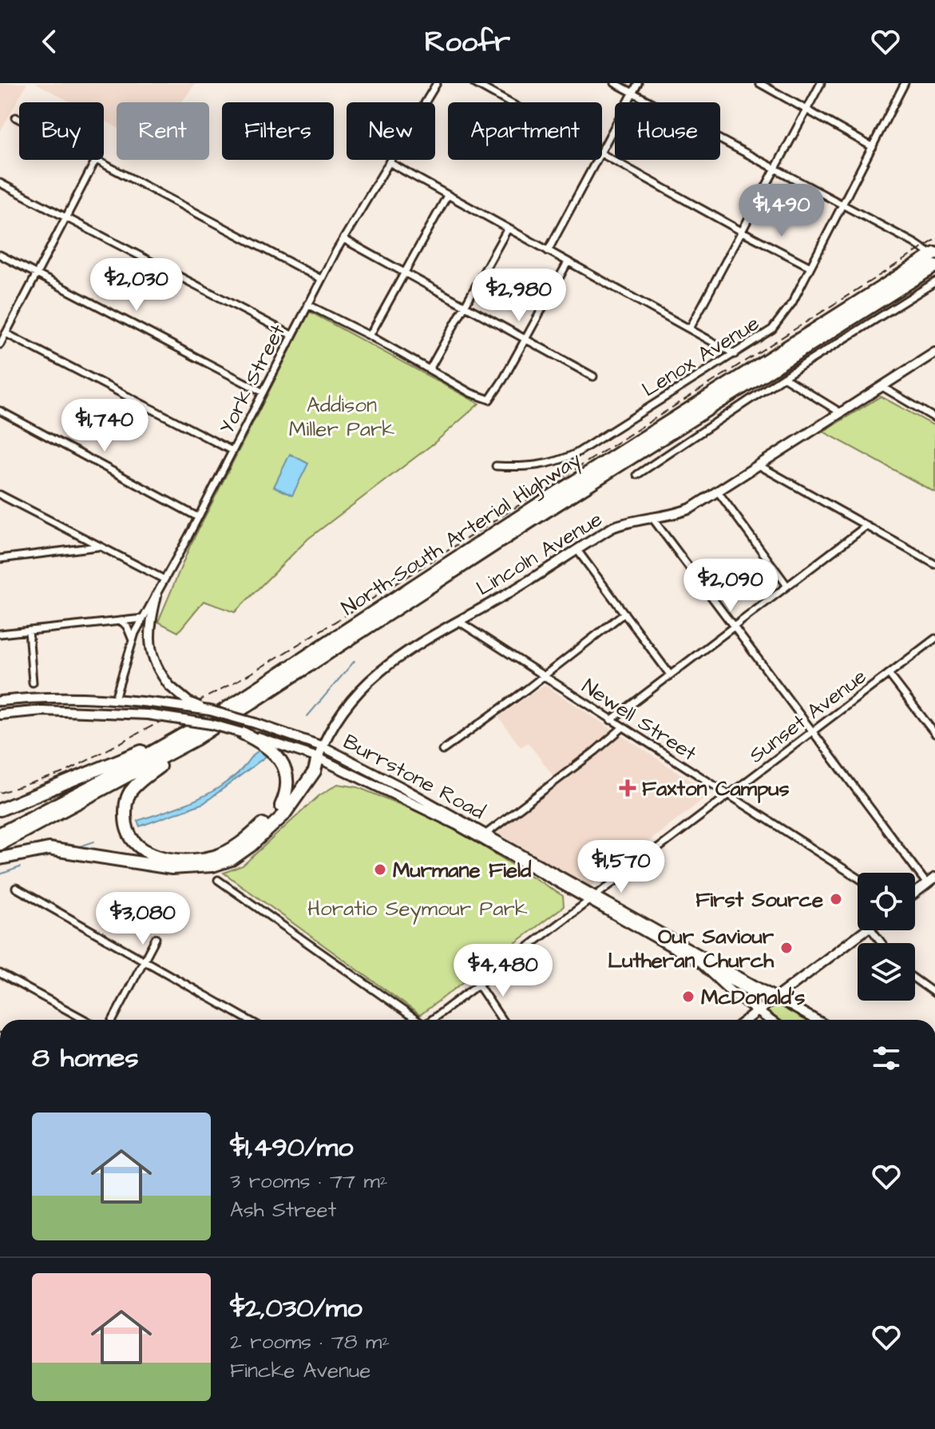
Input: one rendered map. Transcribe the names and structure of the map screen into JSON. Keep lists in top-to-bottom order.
{
  "streets": {
    "highway": ["North-South Arterial Highway"],
    "street": [
      "Lenox Avenue",
      "York Street",
      "Lincoln Avenue",
      "Sunset Avenue",
      "Newell Street",
      "Burrstone Road"
    ]
  },
  "crossings": [
    ["Lincoln Avenue", "Newell Street"],
    ["Lincoln Avenue", "Burrstone Road"],
    ["Sunset Avenue", "Newell Street"],
    ["Sunset Avenue", "Burrstone Road"]
  ],
  "parks": ["Addison Miller Park", "Horatio Seymour Park"],
  "places": {
    "health": ["Faxton Campus"],
    "other": [
      "Murmane Field",
      "First Source",
      "Our Saviour Lutheran Church",
      "McDonald's"
    ]
  },
  "page": {
    "header": "Roofr",
    "chip": [
      "Buy",
      "Rent",
      "Filters",
      "New",
      "Apartment",
      "House"
    ],
    "price": [
      "$1,490",
      "$2,030",
      "$2,980",
      "$1,740",
      "$2,090",
      "$1,570",
      "$3,080",
      "$4,480"
    ],
    "heading": "8 homes",
    "list": [
      {
        "name": "$1,490/mo",
        "note": "3 rooms · 77 m² · Ash Street"
      },
      {
        "name": "$2,030/mo",
        "note": "2 rooms · 78 m² · Fincke Avenue"
      }
    ]
  }
}
